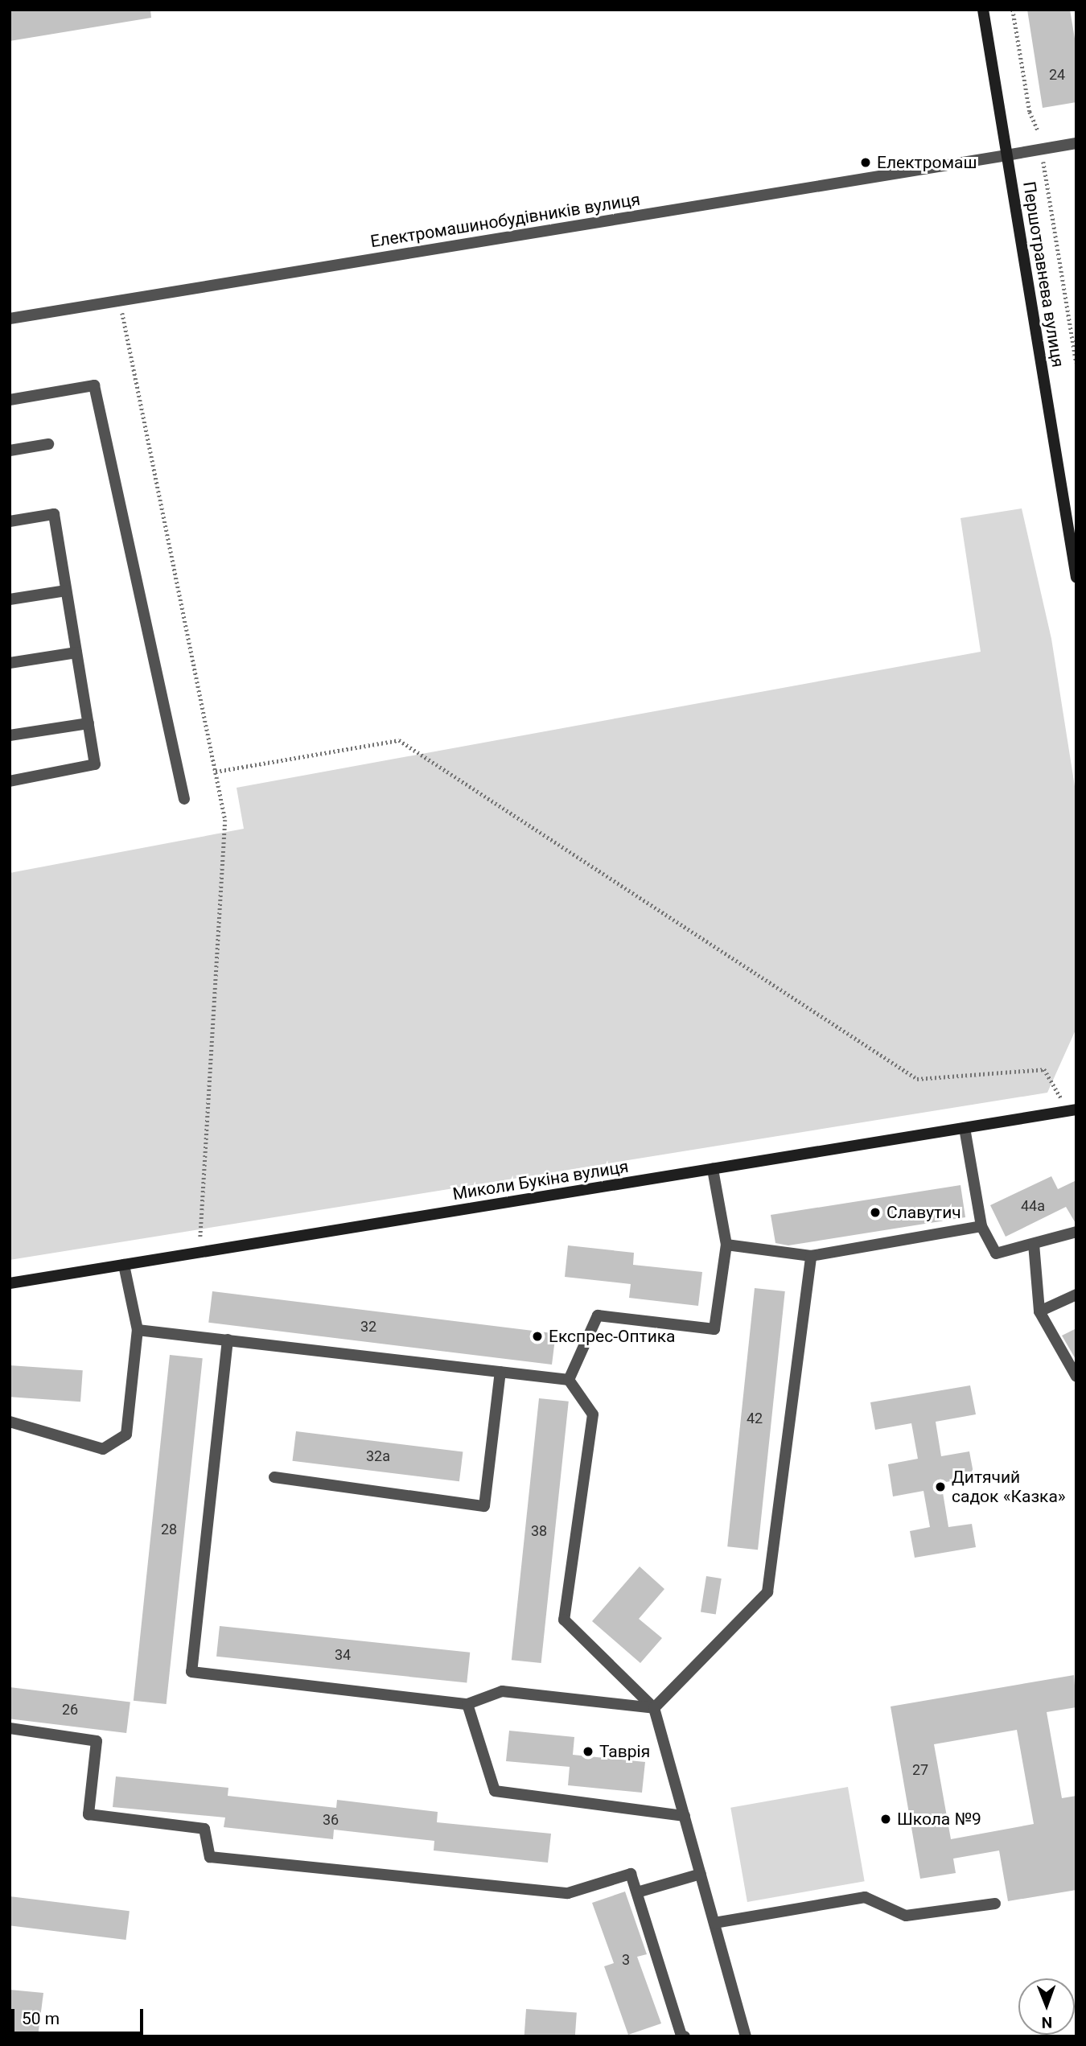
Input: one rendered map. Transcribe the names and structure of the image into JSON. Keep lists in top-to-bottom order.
{
  "streets": {
    "street": ["Електромашинобудівників вулиця", "Першотравнева вулиця", "Миколи Букіна вулиця"]
  },
  "crossings": [
    ["Електромашинобудівників вулиця", "Першотравнева вулиця"]
  ],
  "places": [
    "Електромаш",
    "Славутич",
    "Експрес-Оптика",
    "Дитячий садок «Казка»",
    "Таврія",
    "Школа №9"
  ],
  "house_numbers": [
    "24",
    "44а",
    "32",
    "42",
    "32а",
    "28",
    "38",
    "34",
    "26",
    "27",
    "36",
    "3"
  ],
  "scale_bar": "50 m",
  "north": "bottom"
}
